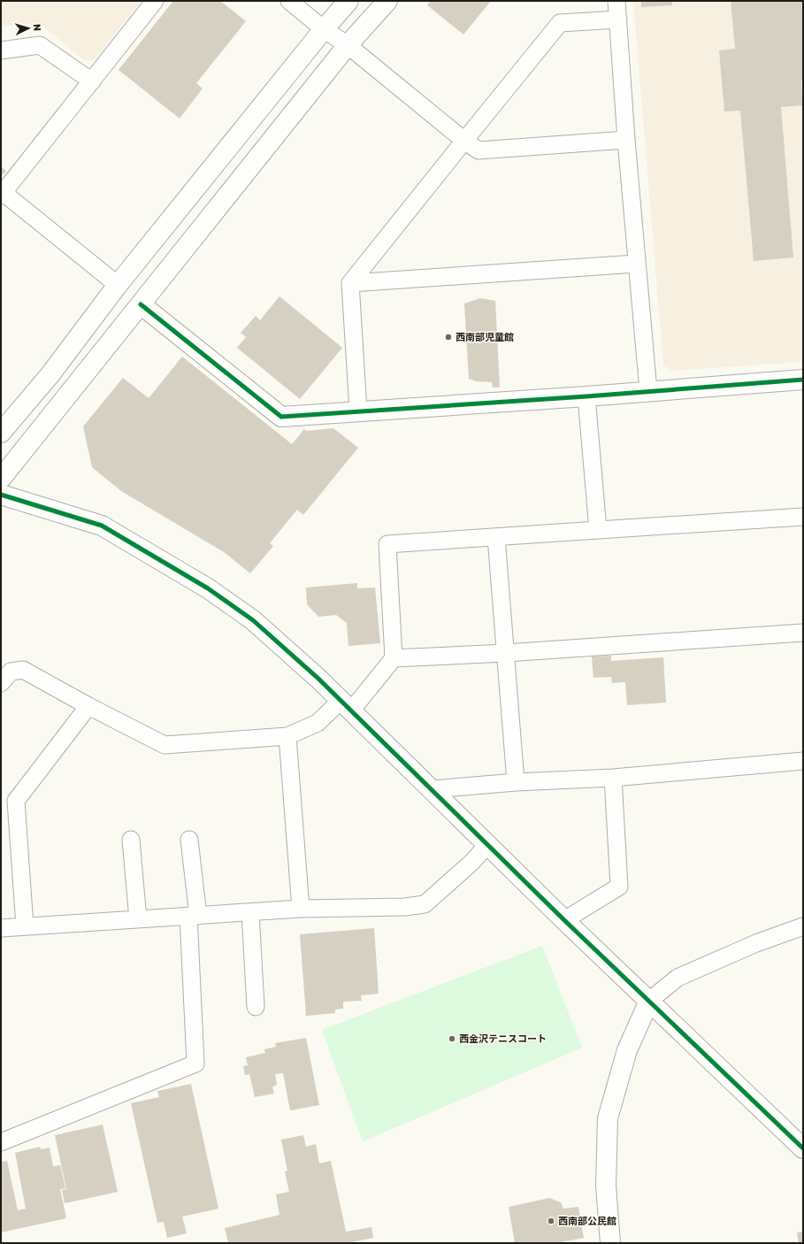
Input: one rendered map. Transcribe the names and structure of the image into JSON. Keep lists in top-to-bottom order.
{
  "places": ["西南部児童館", "西金沢テニスコート", "西南部公民館"],
  "north": "right"
}
